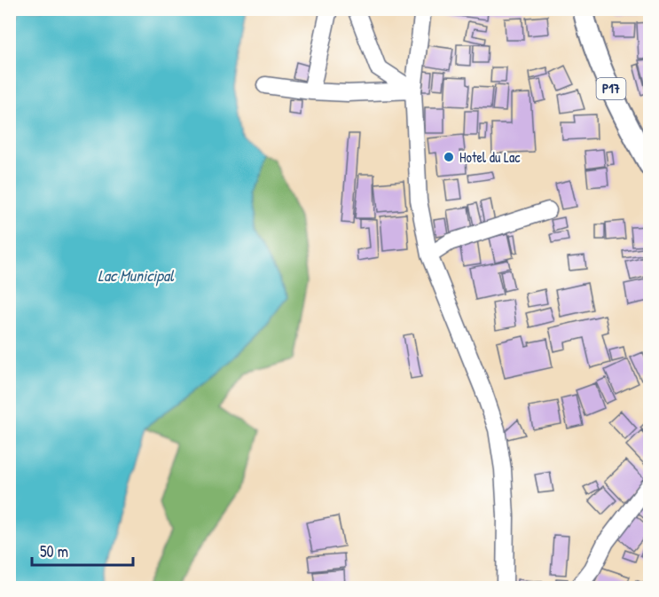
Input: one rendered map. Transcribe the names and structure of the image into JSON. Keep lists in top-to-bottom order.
{
  "streets": {
    "main road": ["P17"]
  },
  "water": ["Lac Municipal"],
  "places": ["Hotel du Lac"],
  "scale_bar": "50 m"
}
